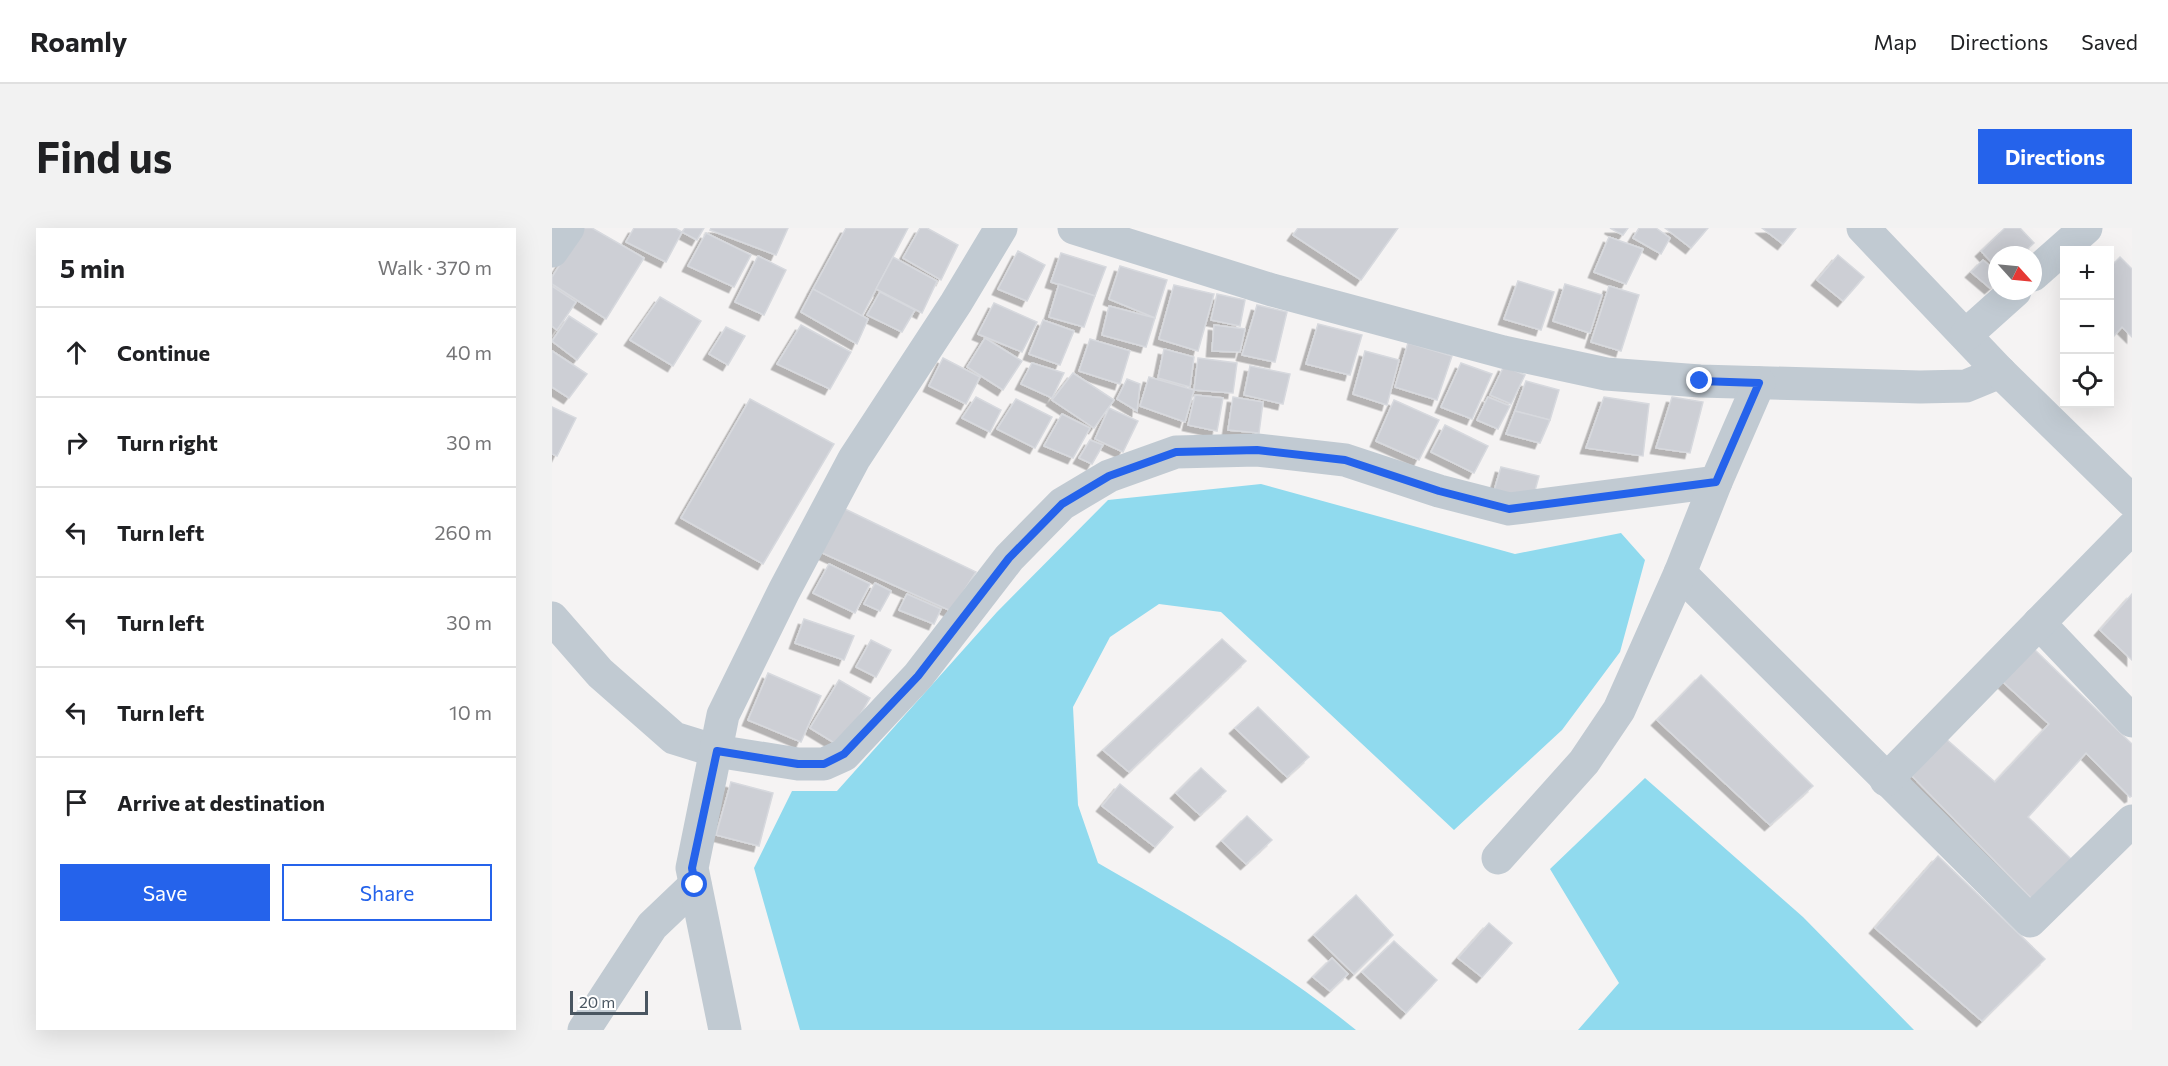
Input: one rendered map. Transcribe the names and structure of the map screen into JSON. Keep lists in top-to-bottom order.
{
  "scale_bar": "20 m",
  "north": "bottom right",
  "page": {
    "header": "Roamly",
    "nav": ["Map", "Directions", "Saved"],
    "buttons": [
      "Directions",
      ["Save", "Share"]
    ],
    "title": "Find us",
    "heading": ["5 min", "Walk · 370 m"],
    "map_buttons": ["+", "−"],
    "list": [
      ["Continue", "40 m"],
      ["Turn right", "30 m"],
      ["Turn left", "260 m"],
      ["Turn left", "30 m"],
      ["Turn left", "10 m"],
      "Arrive at destination"
    ],
    "scale": "20 m"
  }
}
